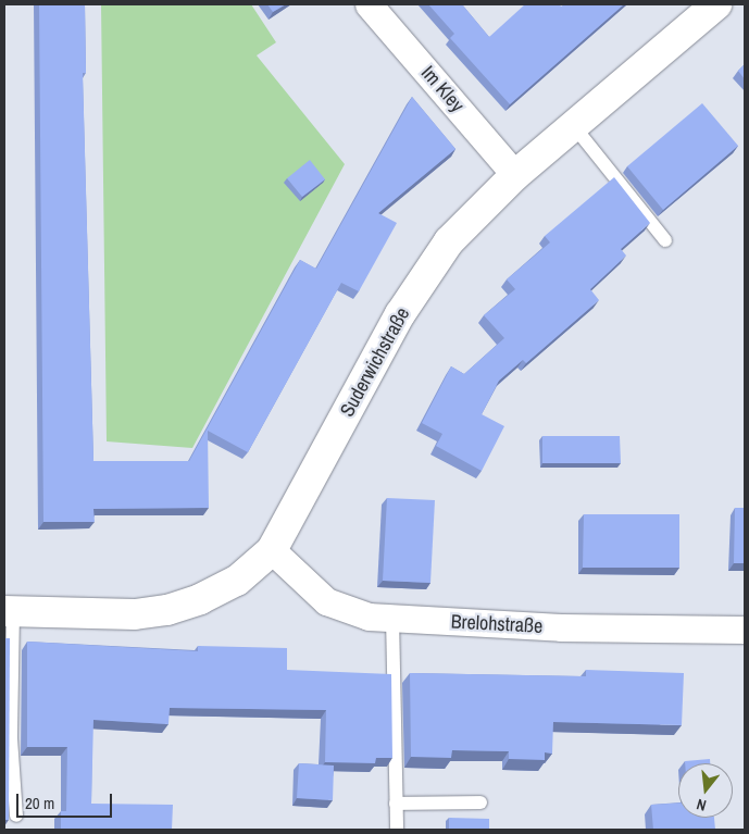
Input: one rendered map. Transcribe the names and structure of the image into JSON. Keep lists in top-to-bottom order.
{
  "streets": {
    "main road": ["Suderwichstraße"],
    "street": ["Im Kley", "Brelohstraße"]
  },
  "crossings": [
    ["Im Kley", "Suderwichstraße"],
    ["Suderwichstraße", "Brelohstraße"]
  ],
  "scale_bar": "20 m",
  "north": "bottom"
}
